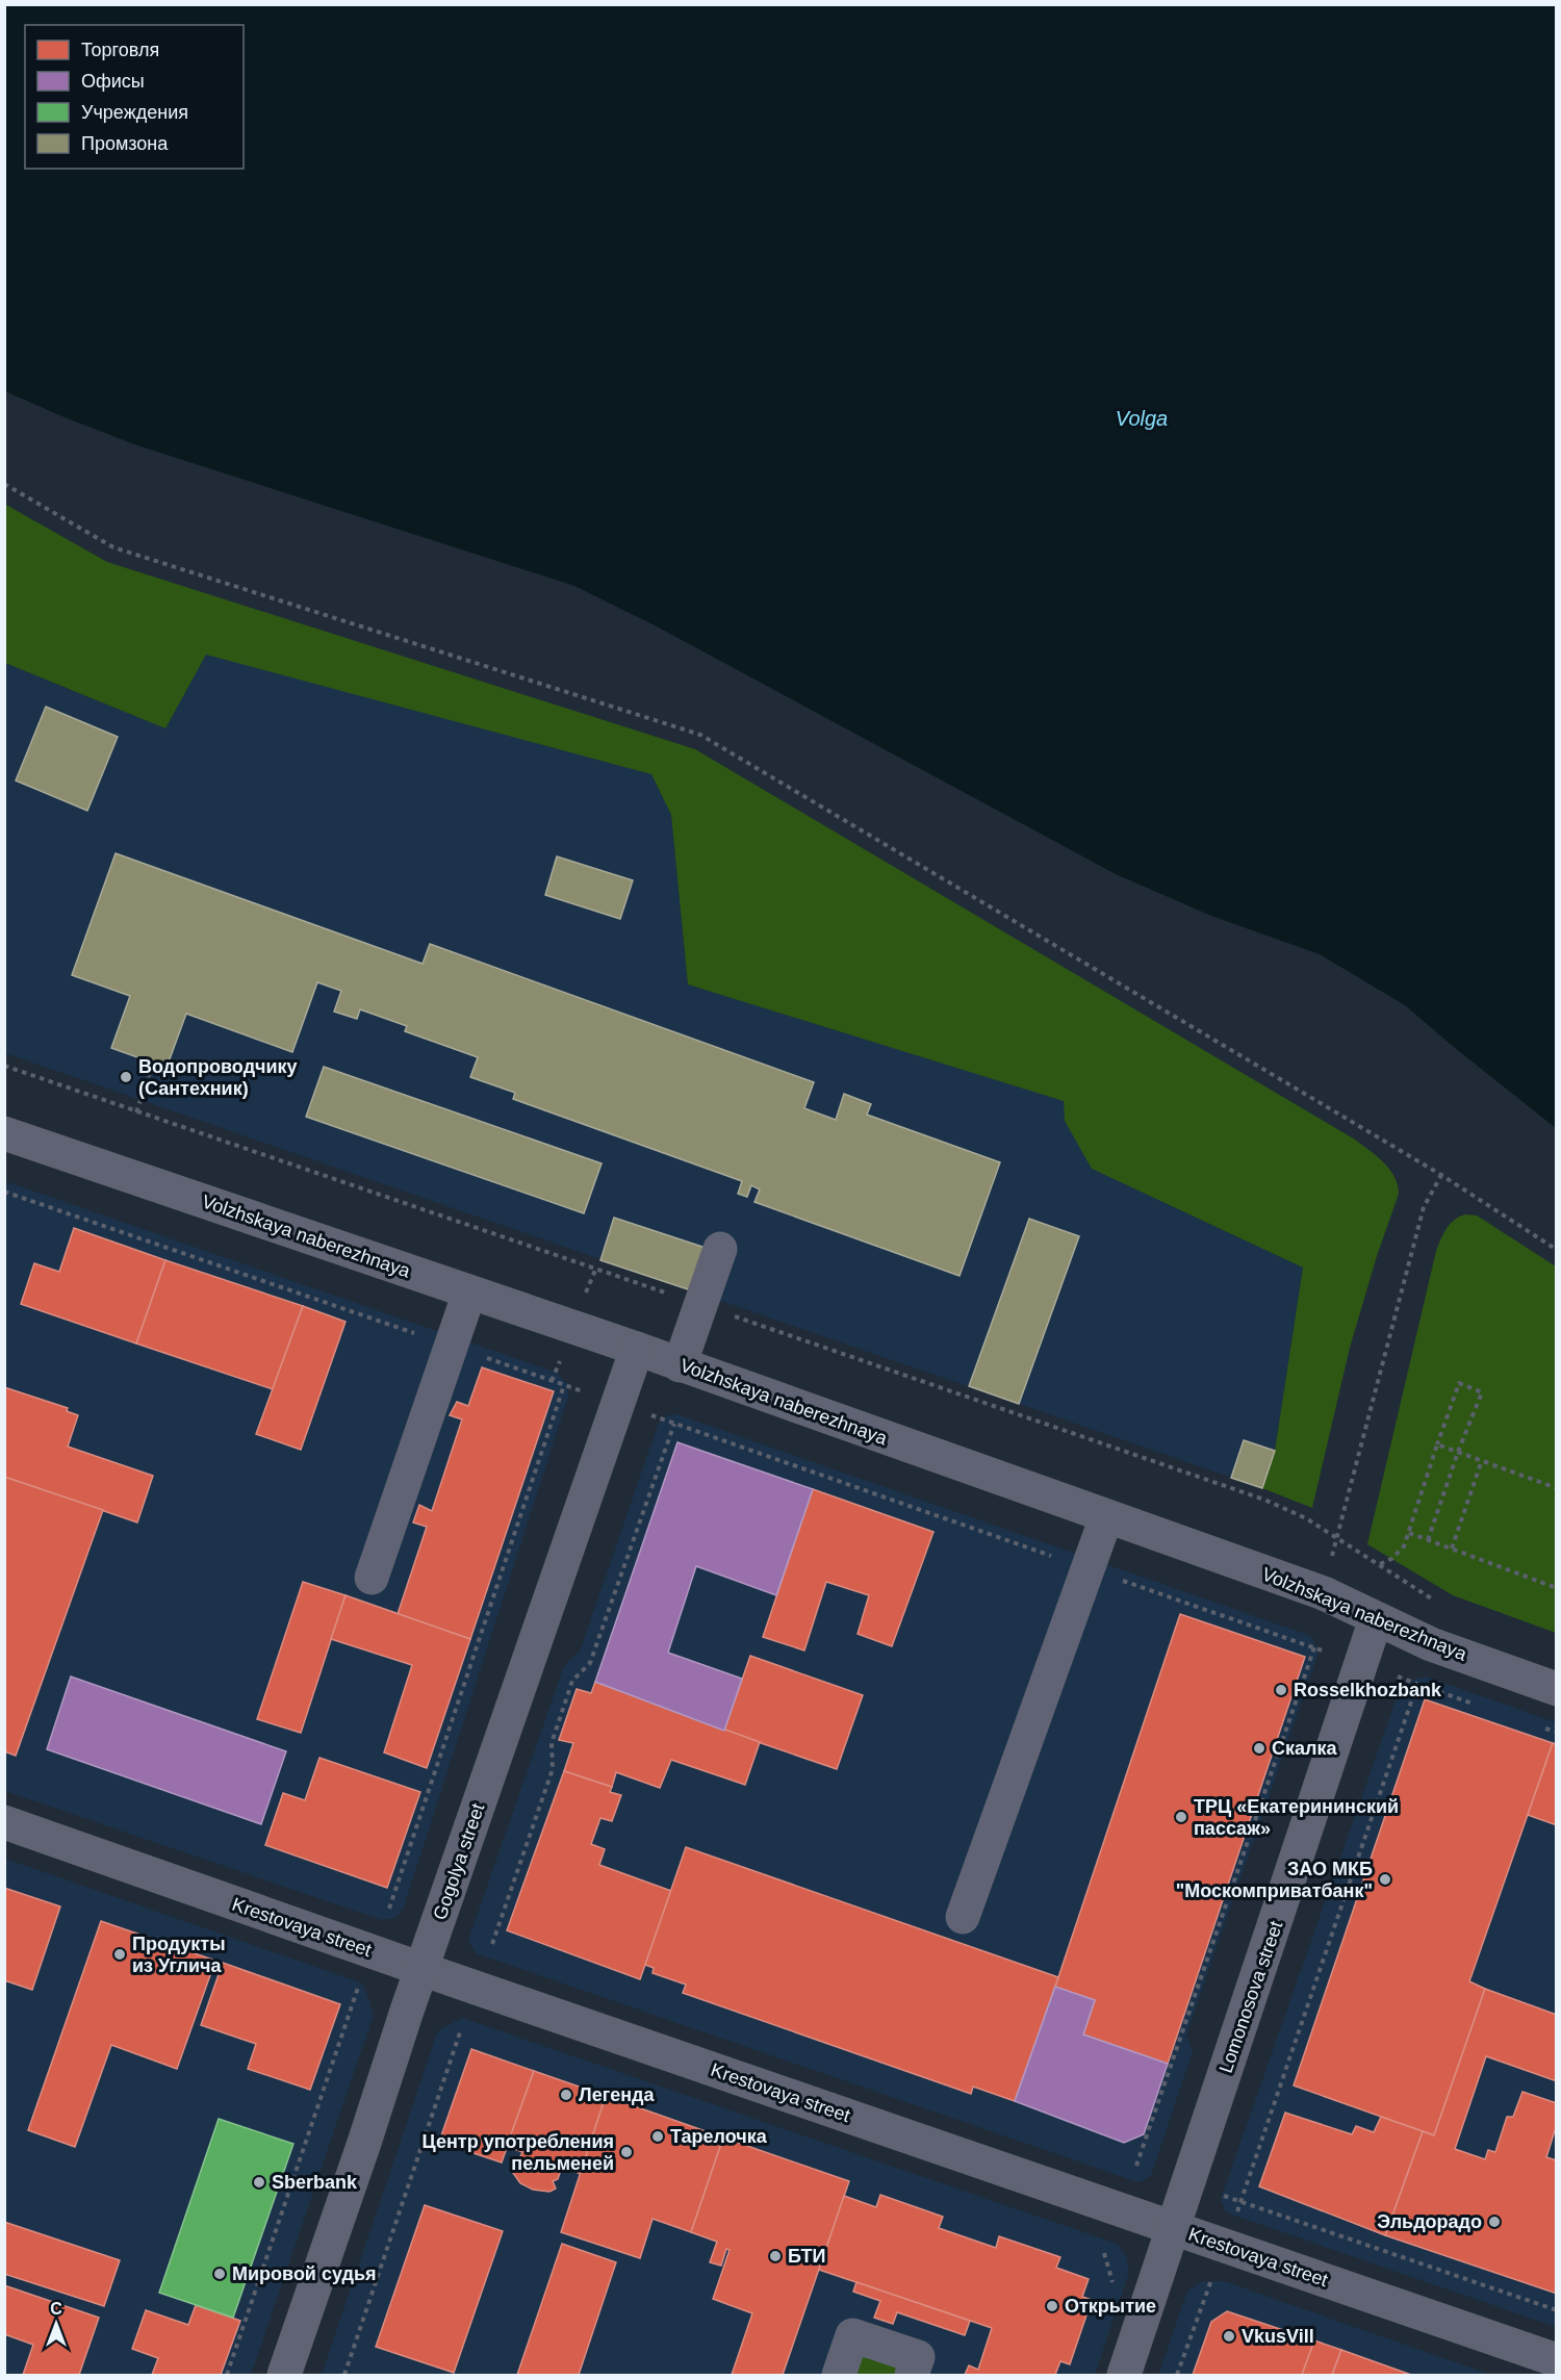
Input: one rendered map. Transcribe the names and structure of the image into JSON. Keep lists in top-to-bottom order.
{
  "streets": {
    "street": [
      "Volzhskaya naberezhnaya",
      "Gogolya street",
      "Krestovaya street",
      "Lomonosova street"
    ]
  },
  "crossings": [
    ["Volzhskaya naberezhnaya", "Gogolya street"],
    ["Volzhskaya naberezhnaya", "Lomonosova street"],
    ["Gogolya street", "Krestovaya street"],
    ["Krestovaya street", "Lomonosova street"]
  ],
  "water": ["Volga"],
  "places": [
    "Водопроводчику (Сантехник)",
    "Rosselkhozbank",
    "Скалка",
    "ТРЦ «Екатерининский пассаж»",
    "ЗАО МКБ \"Москомприватбанк\"",
    "Продукты из Углича",
    "Легенда",
    "Тарелочка",
    "Центр употребления пельменей",
    "Sberbank",
    "Эльдорадо",
    "БТИ",
    "Мировой судья",
    "Открытие",
    "VkusVill"
  ],
  "legend": [
    "Торговля",
    "Офисы",
    "Учреждения",
    "Промзона"
  ],
  "north": "top"
}
